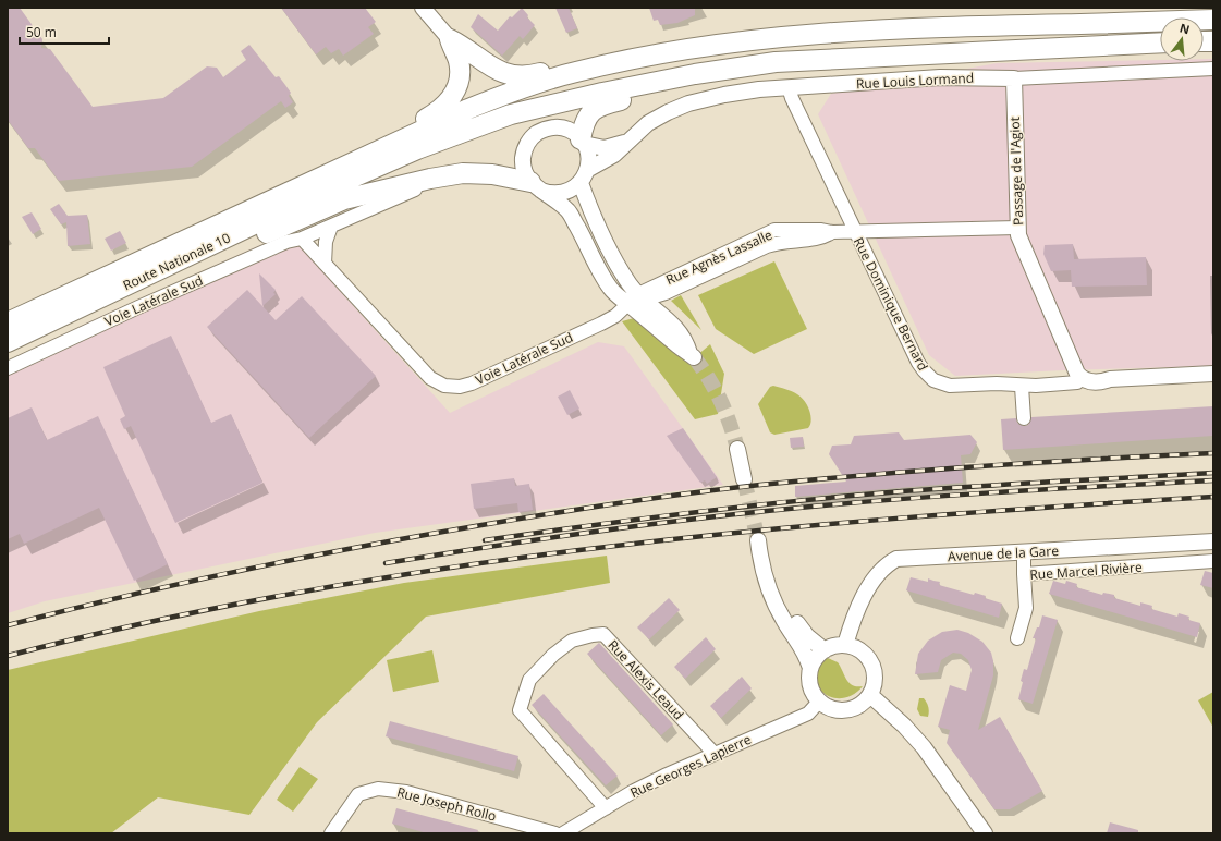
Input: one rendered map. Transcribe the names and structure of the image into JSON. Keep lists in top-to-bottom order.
{
  "streets": {
    "main road": ["Route Nationale 10"],
    "street": [
      "Rue Louis Lormand",
      "Passage de l'Agiot",
      "Rue Agnès Lassalle",
      "Voie Latérale Sud",
      "Rue Dominique Bernard",
      "Avenue de la Gare",
      "Rue Marcel Rivière",
      "Rue Alexis Leaud",
      "Rue Georges Lapierre",
      "Rue Joseph Rollo"
    ]
  },
  "crossings": [
    ["Rue Louis Lormand", "Passage de l'Agiot"],
    ["Rue Louis Lormand", "Rue Dominique Bernard"],
    ["Passage de l'Agiot", "Rue Agnès Lassalle"],
    ["Passage de l'Agiot", "Rue Dominique Bernard"],
    ["Rue Agnès Lassalle", "Voie Latérale Sud"],
    ["Rue Agnès Lassalle", "Rue Dominique Bernard"],
    ["Avenue de la Gare", "Rue Georges Lapierre"],
    ["Rue Alexis Leaud", "Rue Georges Lapierre"]
  ],
  "scale_bar": "50 m",
  "north": "top"
}
